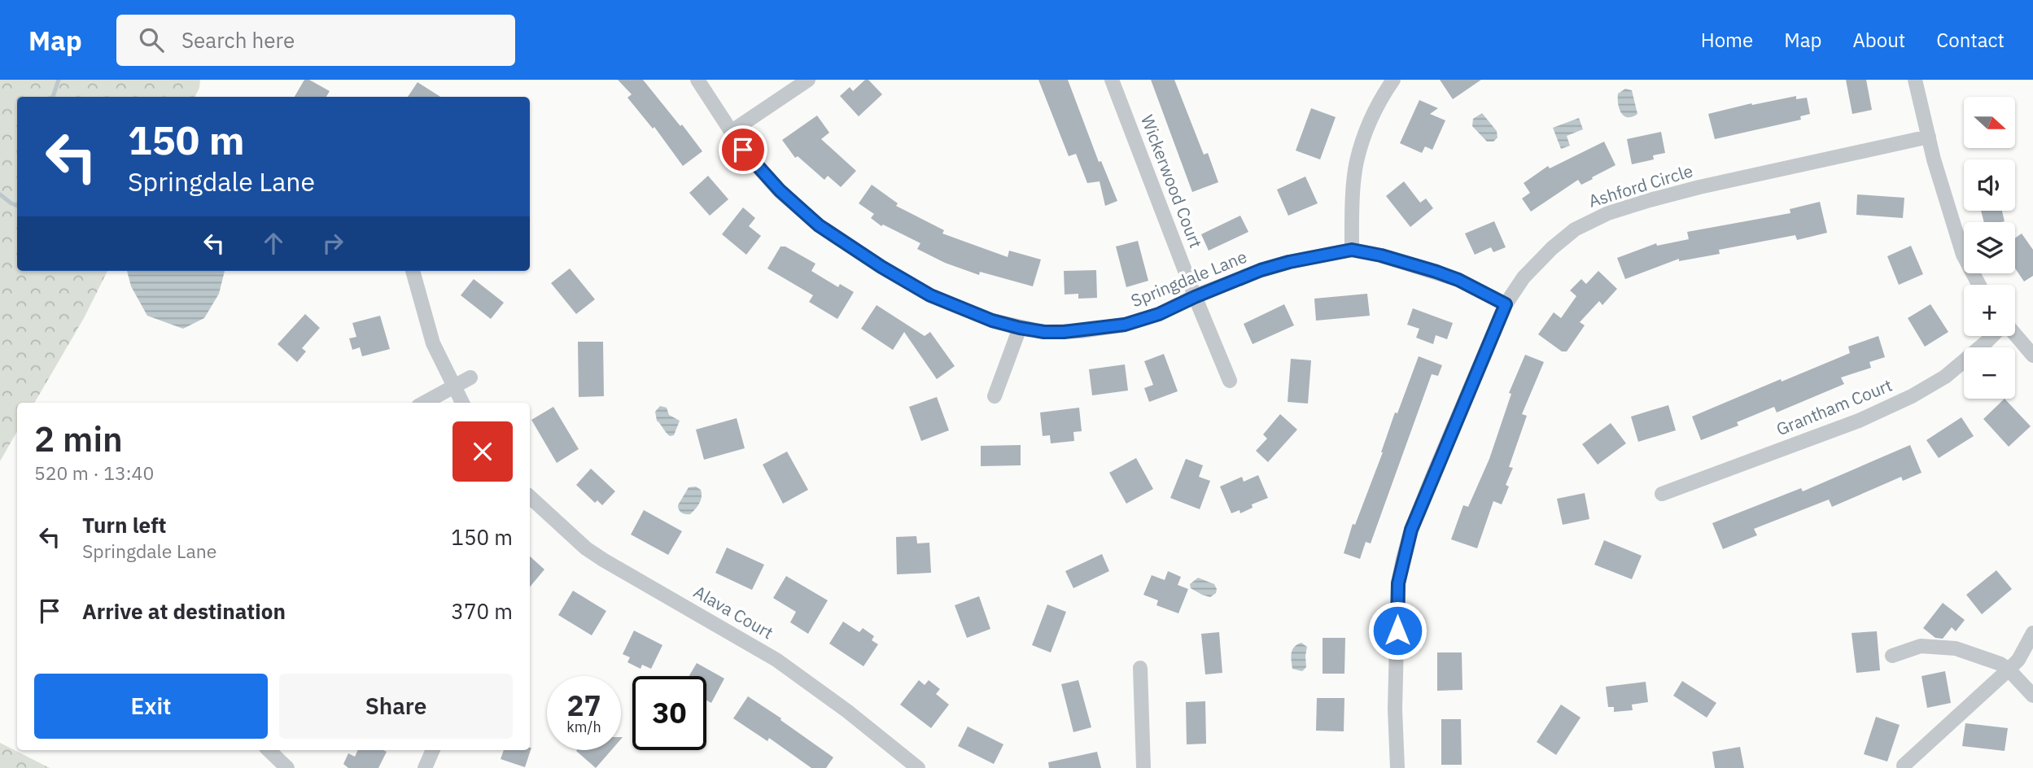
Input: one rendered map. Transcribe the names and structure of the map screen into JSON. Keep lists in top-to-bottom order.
{
  "streets": {
    "street": [
      "Wickerwood Court",
      "Ashford Circle",
      "Springdale Lane",
      "Grantham Court",
      "Alava Court"
    ]
  },
  "crossings": [
    ["Wickerwood Court", "Springdale Lane"],
    ["Ashford Circle", "Springdale Lane"]
  ],
  "north": "right",
  "page": {
    "header": "Map",
    "search": "Search here",
    "nav": [
      "Home",
      "Map",
      "About",
      "Contact"
    ],
    "map_buttons": ["+", "−"],
    "turn": ["150 m", "Springdale Lane"],
    "heading": ["2 min", "520 m · 13:40"],
    "list": [
      {
        "name": "Turn left",
        "note": "Springdale Lane",
        "value": "150 m"
      },
      {
        "name": "Arrive at destination",
        "value": "370 m"
      }
    ],
    "buttons": ["Exit", "Share"],
    "speed": "27 km/h",
    "limit": "30"
  }
}
